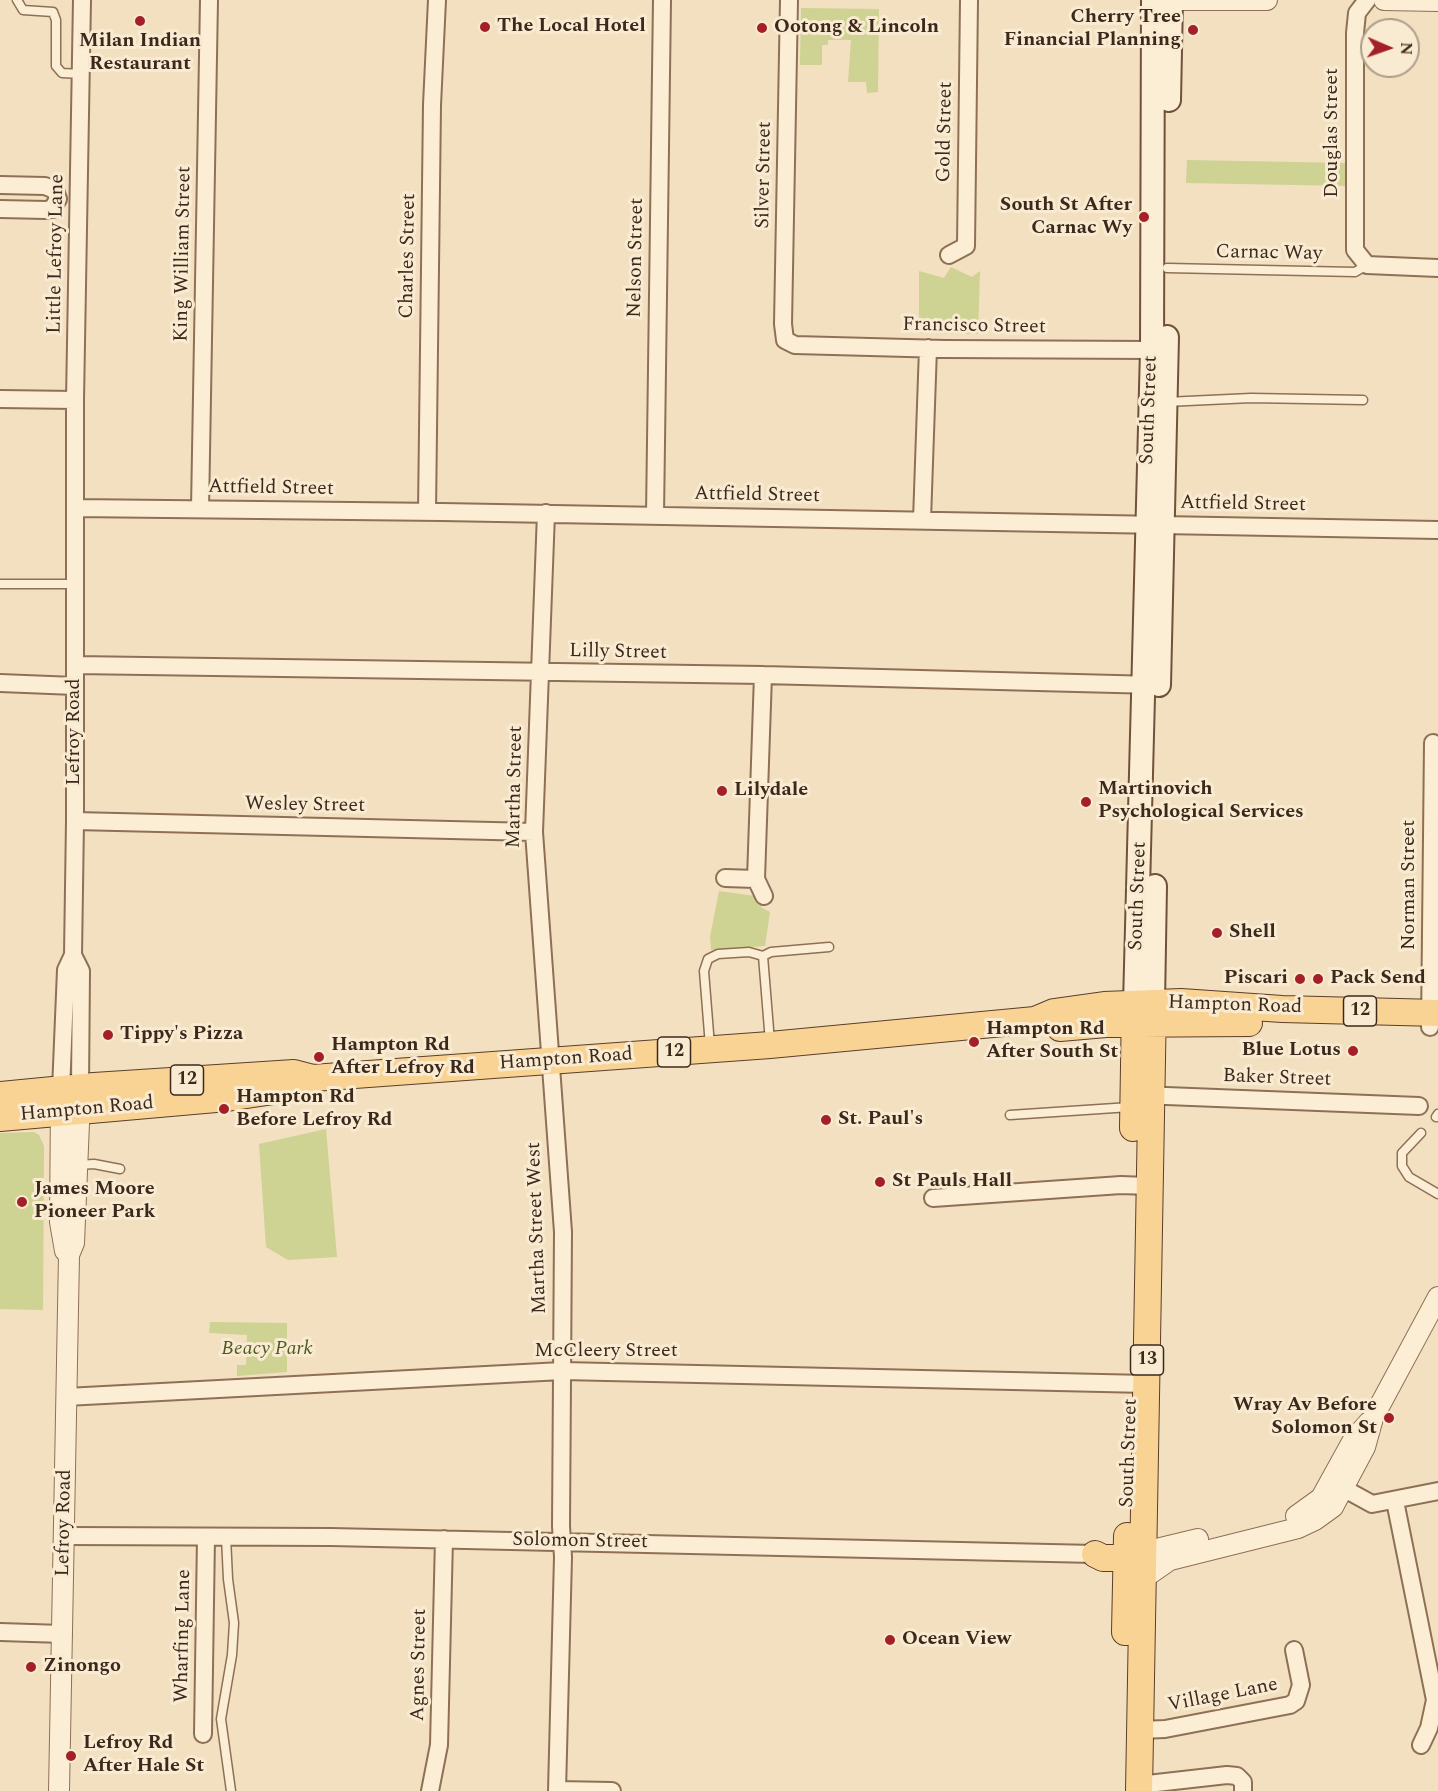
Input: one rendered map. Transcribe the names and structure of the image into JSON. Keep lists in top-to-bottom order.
{
  "streets": {
    "main road": [
      "South Street",
      "Hampton Road",
      "12",
      "13"
    ],
    "street": [
      "Gold Street",
      "Douglas Street",
      "Silver Street",
      "Little Lefroy Lane",
      "King William Street",
      "Charles Street",
      "Nelson Street",
      "Francisco Street",
      "Attfield Street",
      "Lilly Street",
      "Lefroy Road",
      "Martha Street",
      "Wesley Street",
      "Norman Street",
      "Baker Street",
      "Martha Street West",
      "McCleery Street",
      "Solomon Street",
      "Wharfing Lane",
      "Agnes Street",
      "Village Lane"
    ],
    "lane": ["Carnac Way"]
  },
  "crossings": [
    ["Douglas Street", "Carnac Way"],
    ["Silver Street", "Francisco Street"],
    ["Little Lefroy Lane", "Attfield Street"],
    ["Little Lefroy Lane", "Lefroy Road"],
    ["King William Street", "Attfield Street"],
    ["Carnac Way", "South Street"],
    ["Charles Street", "Attfield Street"],
    ["Nelson Street", "Attfield Street"],
    ["Francisco Street", "South Street"],
    ["South Street", "Attfield Street"],
    ["South Street", "Lilly Street"],
    ["South Street", "Hampton Road"],
    ["South Street", "Baker Street"],
    ["South Street", "McCleery Street"],
    ["South Street", "Solomon Street"],
    ["Attfield Street", "Lefroy Road"],
    ["Attfield Street", "Martha Street"],
    ["Lilly Street", "Lefroy Road"],
    ["Lilly Street", "Martha Street"],
    ["Lefroy Road", "Wesley Street"],
    ["Lefroy Road", "Hampton Road"],
    ["Lefroy Road", "McCleery Street"],
    ["Lefroy Road", "Solomon Street"],
    ["Martha Street", "Wesley Street"],
    ["Martha Street", "Hampton Road"],
    ["Martha Street", "Martha Street West"],
    ["Norman Street", "Hampton Road"],
    ["Hampton Road", "Martha Street West"],
    ["Martha Street West", "McCleery Street"],
    ["Martha Street West", "Solomon Street"],
    ["Solomon Street", "Wharfing Lane"],
    ["Solomon Street", "Agnes Street"]
  ],
  "parks": ["Beacy Park"],
  "places": [
    "Milan Indian Restaurant",
    "The Local Hotel",
    "Ootong & Lincoln",
    "Cherry Tree Financial Planning",
    "South St After Carnac Wy",
    "Lilydale",
    "Martinovich Psychological Services",
    "Shell",
    "Piscari",
    "Pack Send",
    "Tippy's Pizza",
    "Hampton Rd After South St",
    "Blue Lotus",
    "Hampton Rd After Lefroy Rd",
    "Hampton Rd Before Lefroy Rd",
    "St. Paul's",
    "St Pauls Hall",
    "James Moore Pioneer Park",
    "Wray Av Before Solomon St",
    "Ocean View",
    "Zinongo",
    "Lefroy Rd After Hale St"
  ],
  "north": "right"
}
